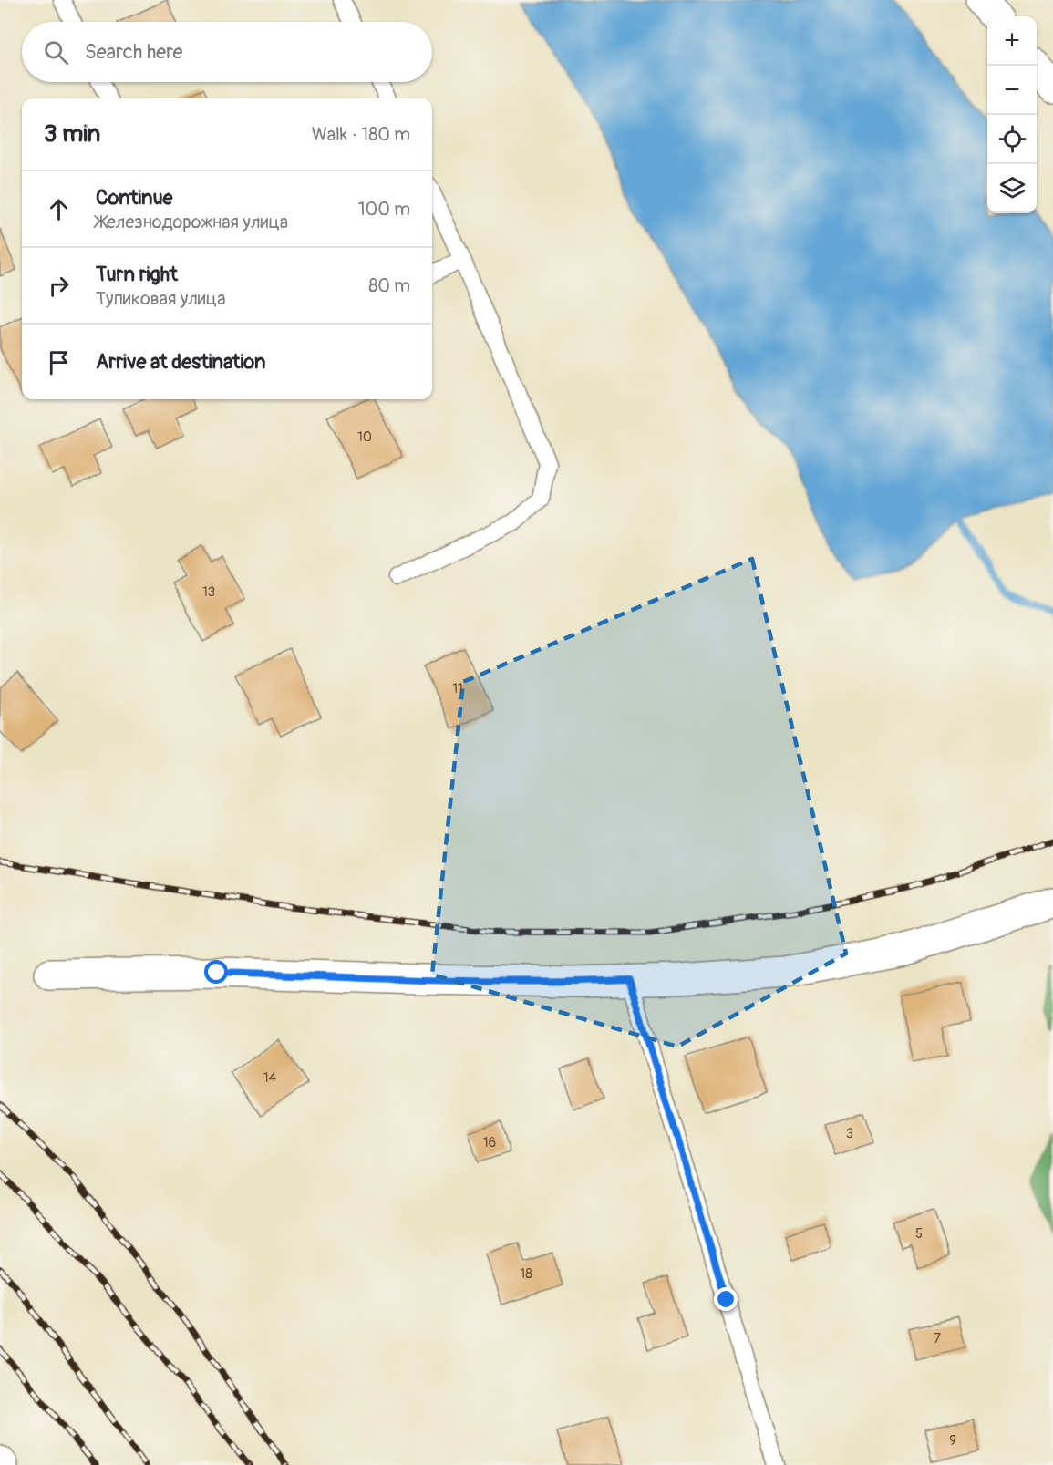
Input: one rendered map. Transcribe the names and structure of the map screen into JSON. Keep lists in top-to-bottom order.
{
  "house_numbers": [
    "10",
    "13",
    "11",
    "14",
    "3",
    "16",
    "5",
    "18",
    "7",
    "9"
  ],
  "page": {
    "map_buttons": ["+", "−"],
    "search": "Search here",
    "heading": ["3 min", "Walk · 180 m"],
    "list": [
      ["Continue", "Железнодорожная улица", "100 m"],
      ["Turn right", "Тупиковая улица", "80 m"],
      "Arrive at destination"
    ]
  }
}
